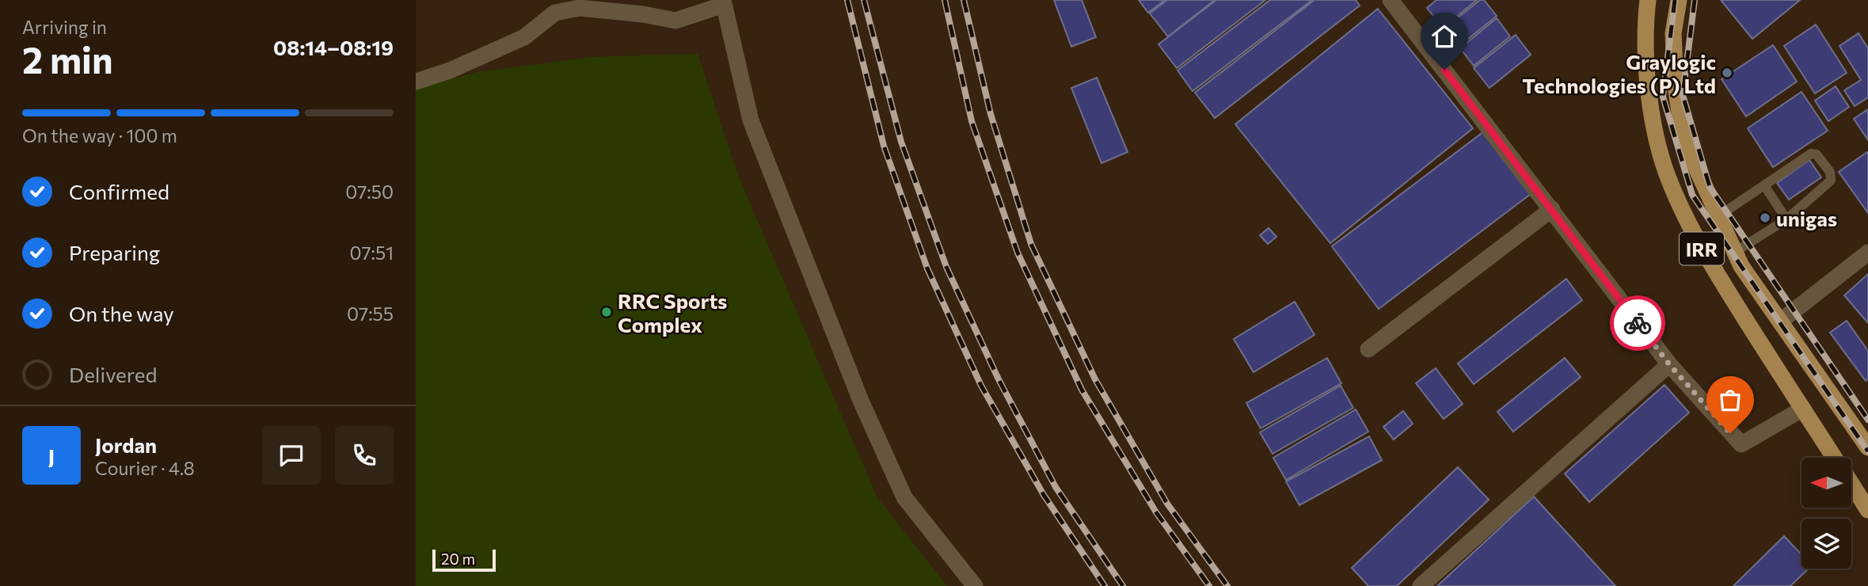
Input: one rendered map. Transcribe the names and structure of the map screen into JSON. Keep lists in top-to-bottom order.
{
  "streets": {
    "main road": ["IRR"]
  },
  "places": ["Graylogic Technologies (P) Ltd", "unigas", "RRC Sports Complex"],
  "scale_bar": "20 m",
  "north": "left",
  "page": {
    "heading": ["2 min", "Arriving in", "08:14–08:19"],
    "panel": ["Jordan", "Courier · 4.8"],
    "bar": "On the way · 100 m",
    "list": [
      ["Confirmed", "07:50"],
      ["Preparing", "07:51"],
      ["On the way", "07:55"],
      "Delivered"
    ],
    "round": "J",
    "scale": "20 m"
  }
}
